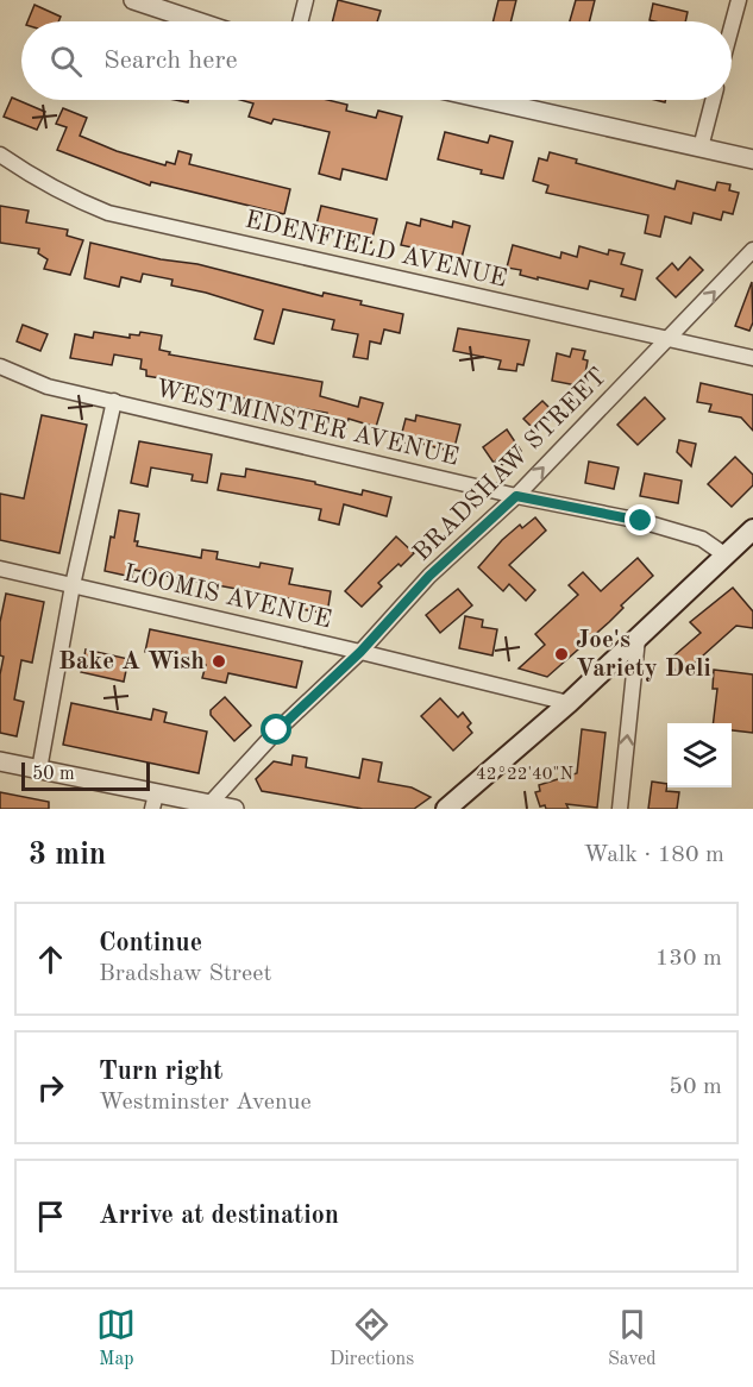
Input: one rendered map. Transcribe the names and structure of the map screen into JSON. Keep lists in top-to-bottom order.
{
  "streets": {
    "street": [
      "EDENFIELD AVENUE",
      "WESTMINSTER AVENUE",
      "BRADSHAW STREET",
      "LOOMIS AVENUE"
    ]
  },
  "crossings": [
    ["EDENFIELD AVENUE", "BRADSHAW STREET"],
    ["WESTMINSTER AVENUE", "BRADSHAW STREET"],
    ["BRADSHAW STREET", "LOOMIS AVENUE"]
  ],
  "one_way": ["BRADSHAW STREET"],
  "places": ["Joe's Variety Deli", "Bake A Wish"],
  "scale_bar": "50 m",
  "page": {
    "search": "Search here",
    "scale": "50 m",
    "heading": ["3 min", "Walk · 180 m"],
    "list": [
      ["Continue", "Bradshaw Street", "130 m"],
      ["Turn right", "Westminster Avenue", "50 m"],
      "Arrive at destination"
    ],
    "nav": ["Map", "Directions", "Saved"]
  },
  "coordinates": ["42°22'40\"N"]
}
